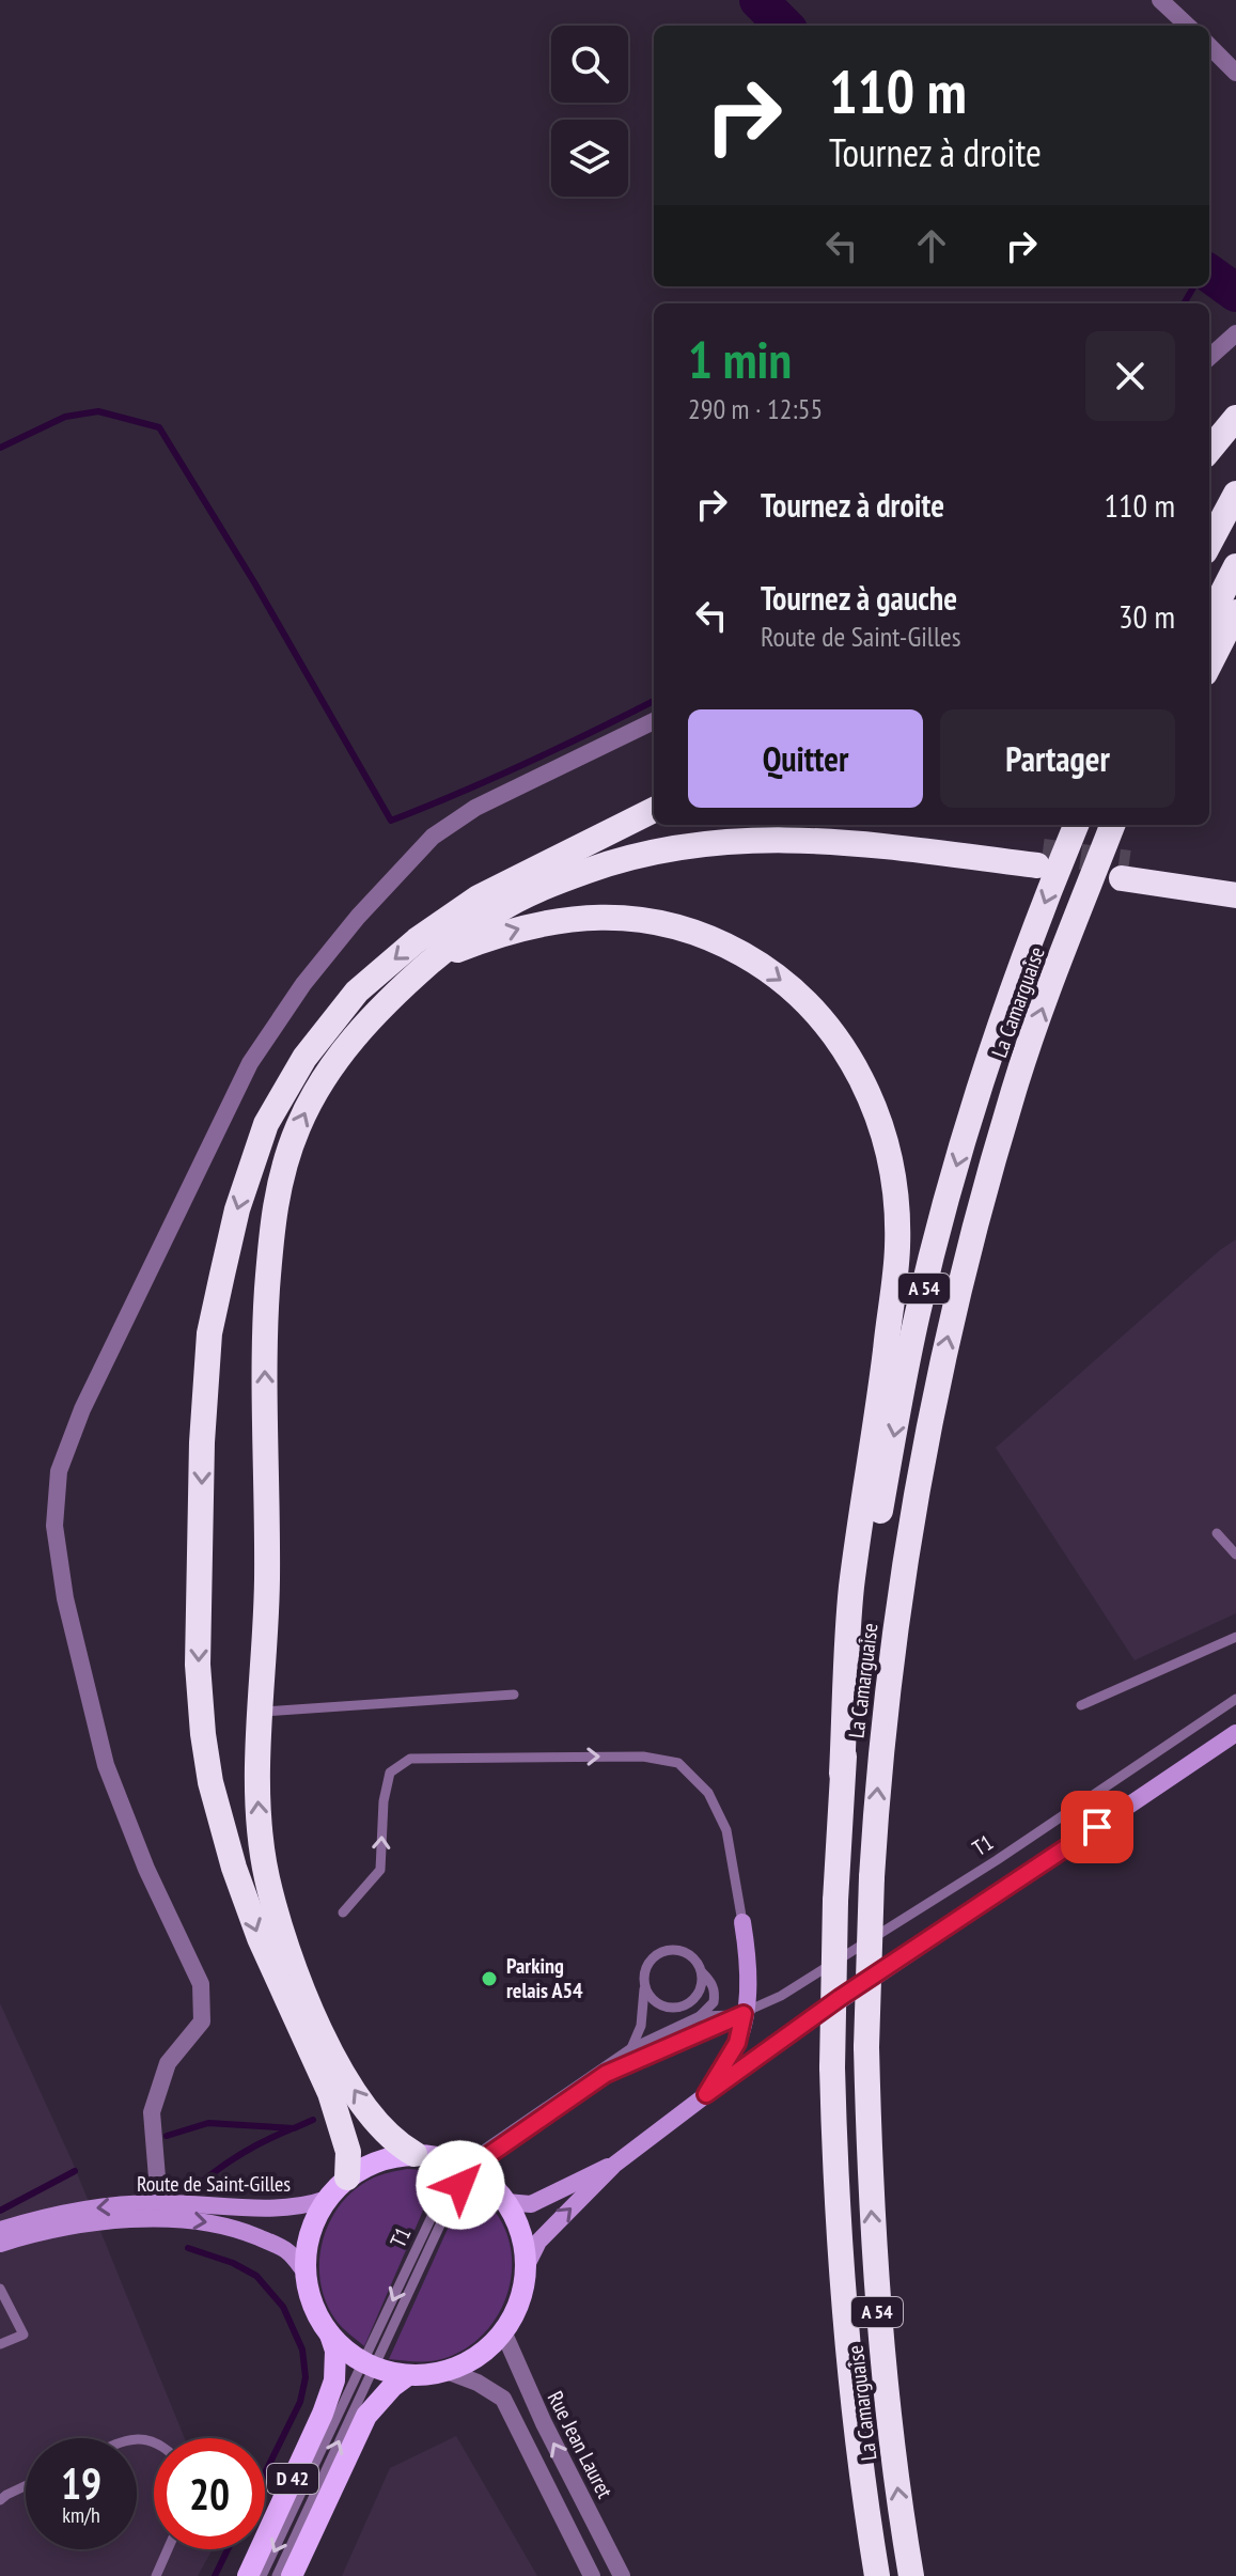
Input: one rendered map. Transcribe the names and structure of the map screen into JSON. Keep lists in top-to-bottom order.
{
  "streets": {
    "highway": ["La Camarguaise", "A 54"],
    "main road": ["Route de Saint-Gilles", "D 42"],
    "street": ["Rue Jean Lauret"],
    "lane": ["T1"]
  },
  "places": ["Parking relais A54"],
  "page": {
    "turn": ["110 m", "Tournez à droite"],
    "heading": ["1 min", "290 m · 12:55"],
    "list": [
      {
        "name": "Tournez à droite",
        "value": "110 m"
      },
      {
        "name": "Tournez à gauche",
        "note": "Route de Saint-Gilles",
        "value": "30 m"
      }
    ],
    "buttons": ["Quitter", "Partager"],
    "speed": "19 km/h",
    "limit": "20"
  }
}
